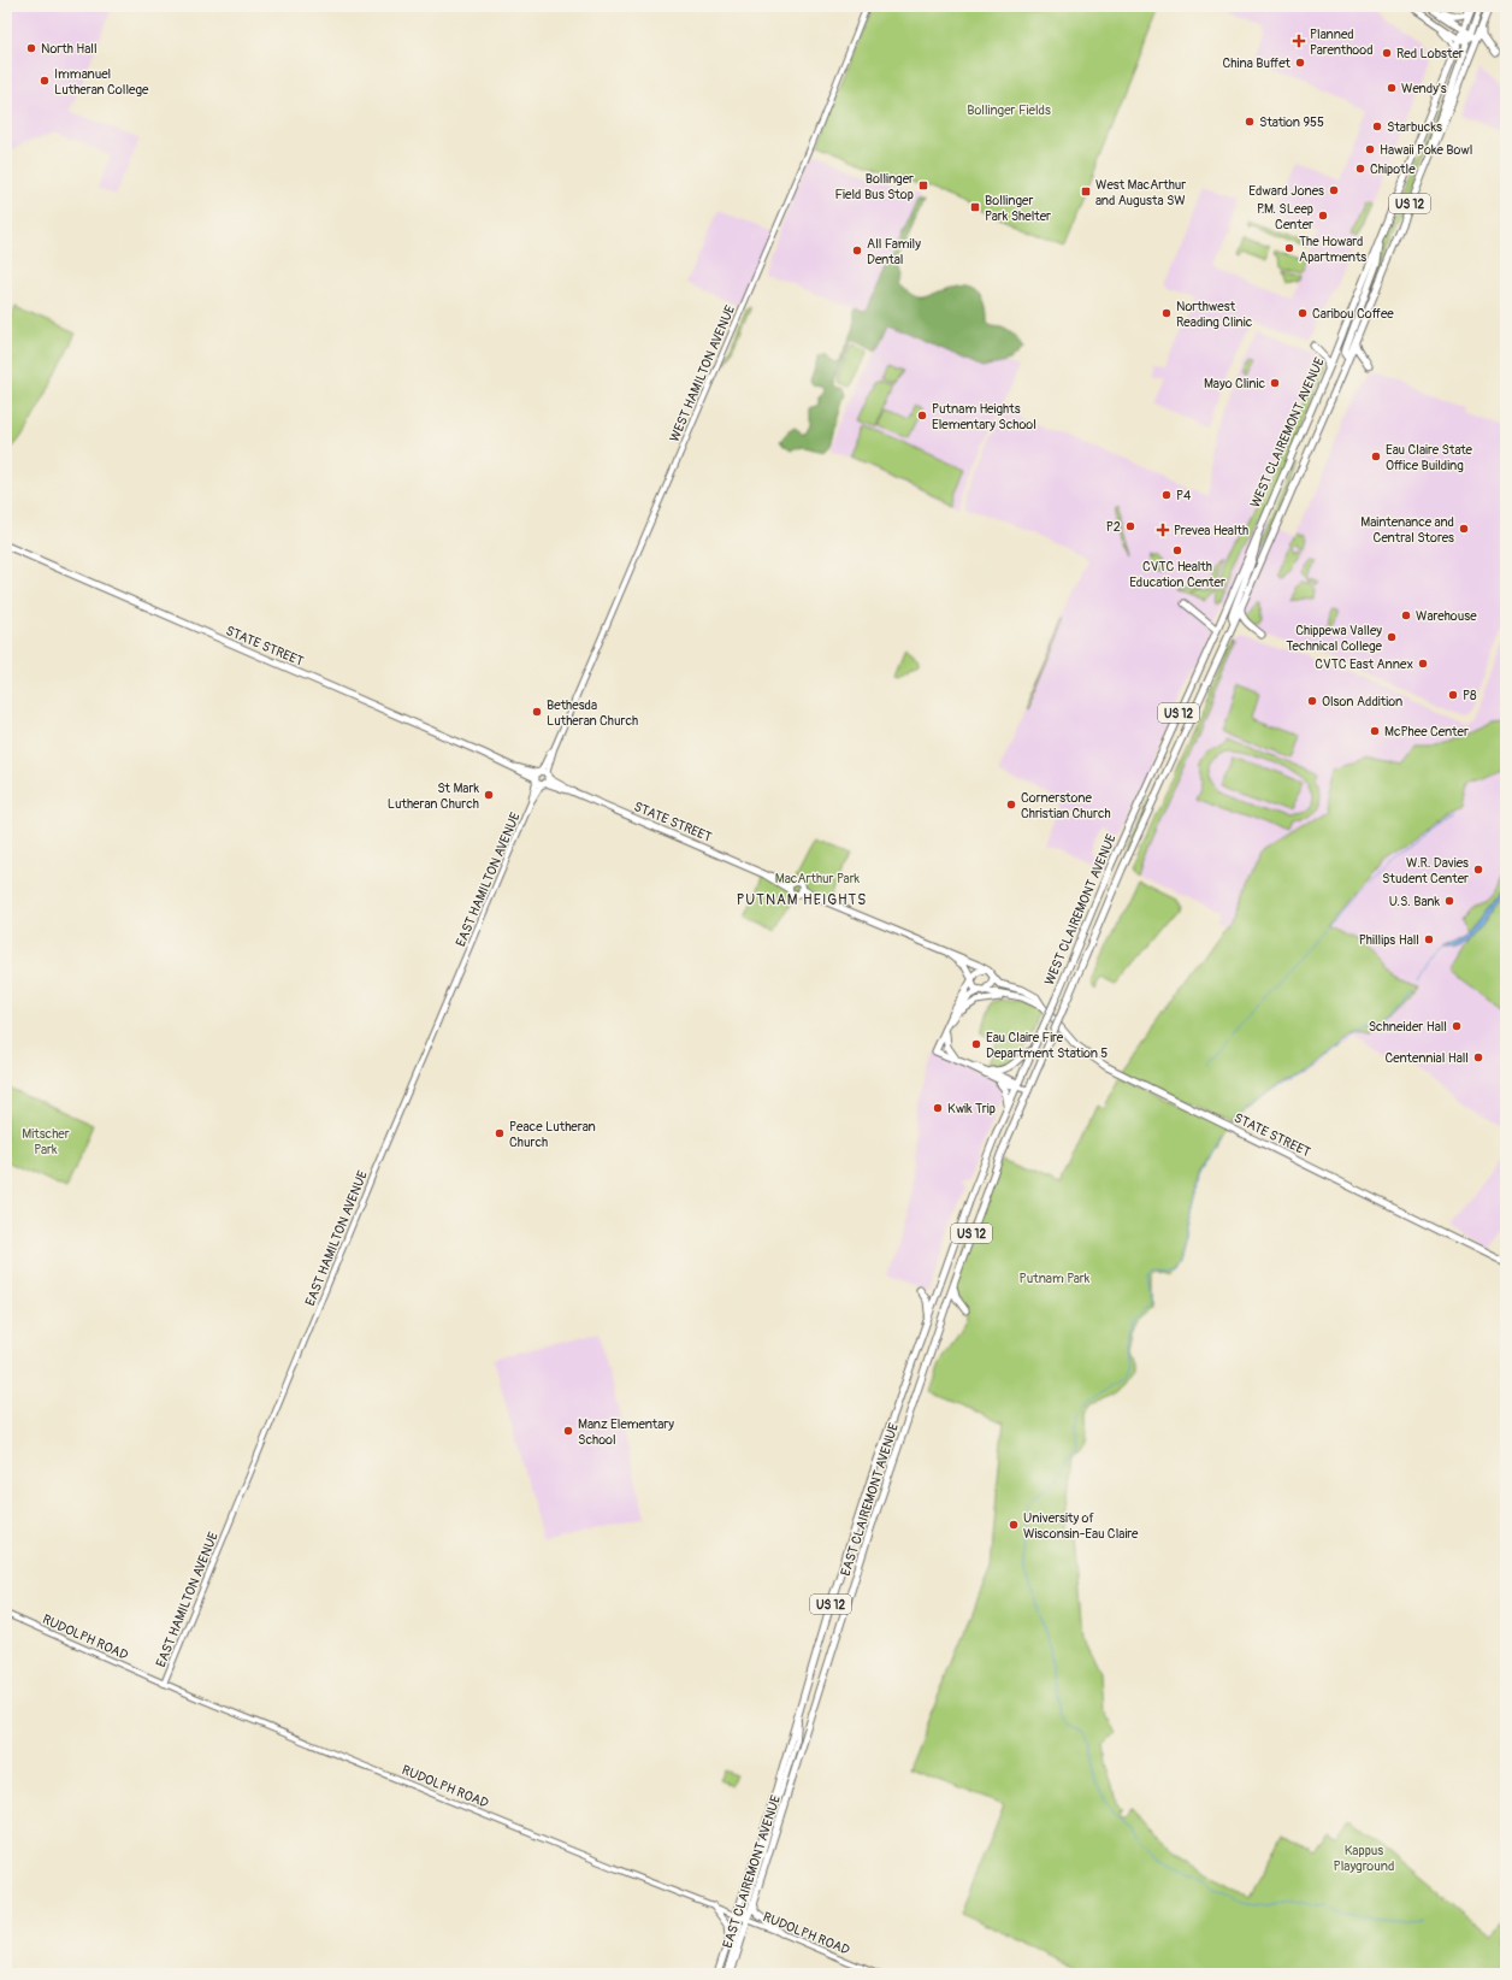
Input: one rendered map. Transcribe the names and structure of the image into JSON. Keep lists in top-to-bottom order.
{
  "streets": {
    "main road": [
      "US 12",
      "WEST CLAIREMONT AVENUE",
      "STATE STREET",
      "EAST CLAIREMONT AVENUE"
    ],
    "street": ["WEST HAMILTON AVENUE", "EAST HAMILTON AVENUE", "RUDOLPH ROAD"]
  },
  "crossings": [
    ["WEST HAMILTON AVENUE", "STATE STREET"],
    ["WEST HAMILTON AVENUE", "EAST HAMILTON AVENUE"],
    ["WEST CLAIREMONT AVENUE", "EAST CLAIREMONT AVENUE"],
    ["STATE STREET", "EAST HAMILTON AVENUE"],
    ["EAST HAMILTON AVENUE", "RUDOLPH ROAD"],
    ["EAST CLAIREMONT AVENUE", "RUDOLPH ROAD"]
  ],
  "districts": ["PUTNAM HEIGHTS"],
  "parks": [
    "Bollinger Fields",
    "MacArthur Park",
    "Mitscher Park",
    "Putnam Park",
    "Kappus Playground"
  ],
  "places": {
    "health": ["Planned Parenthood", "Prevea Health"],
    "other": [
      "North Hall",
      "Red Lobster",
      "China Buffet",
      "Immanuel Lutheran College",
      "Wendy's",
      "Station 955",
      "Starbucks",
      "Hawaii Poke Bowl",
      "Chipotle",
      "Edward Jones",
      "P.M. SLeep Center",
      "The Howard Apartments",
      "All Family Dental",
      "Northwest Reading Clinic",
      "Caribou Coffee",
      "Mayo Clinic",
      "Putnam Heights Elementary School",
      "Eau Claire State Office Building",
      "P4",
      "P2",
      "Maintenance and Central Stores",
      "CVTC Health Education Center",
      "Warehouse",
      "Chippewa Valley Technical College",
      "CVTC East Annex",
      "P8",
      "Olson Addition",
      "Bethesda Lutheran Church",
      "McPhee Center",
      "St Mark Lutheran Church",
      "Cornerstone Christian Church",
      "W.R. Davies Student Center",
      "U.S. Bank",
      "Phillips Hall",
      "Schneider Hall",
      "Eau Claire Fire Department Station 5",
      "Centennial Hall",
      "Kwik Trip",
      "Peace Lutheran Church",
      "Manz Elementary School",
      "University of Wisconsin-Eau Claire"
    ],
    "transit": ["Bollinger Field Bus Stop", "West MacArthur and Augusta SW", "Bollinger Park Shelter"]
  }
}
